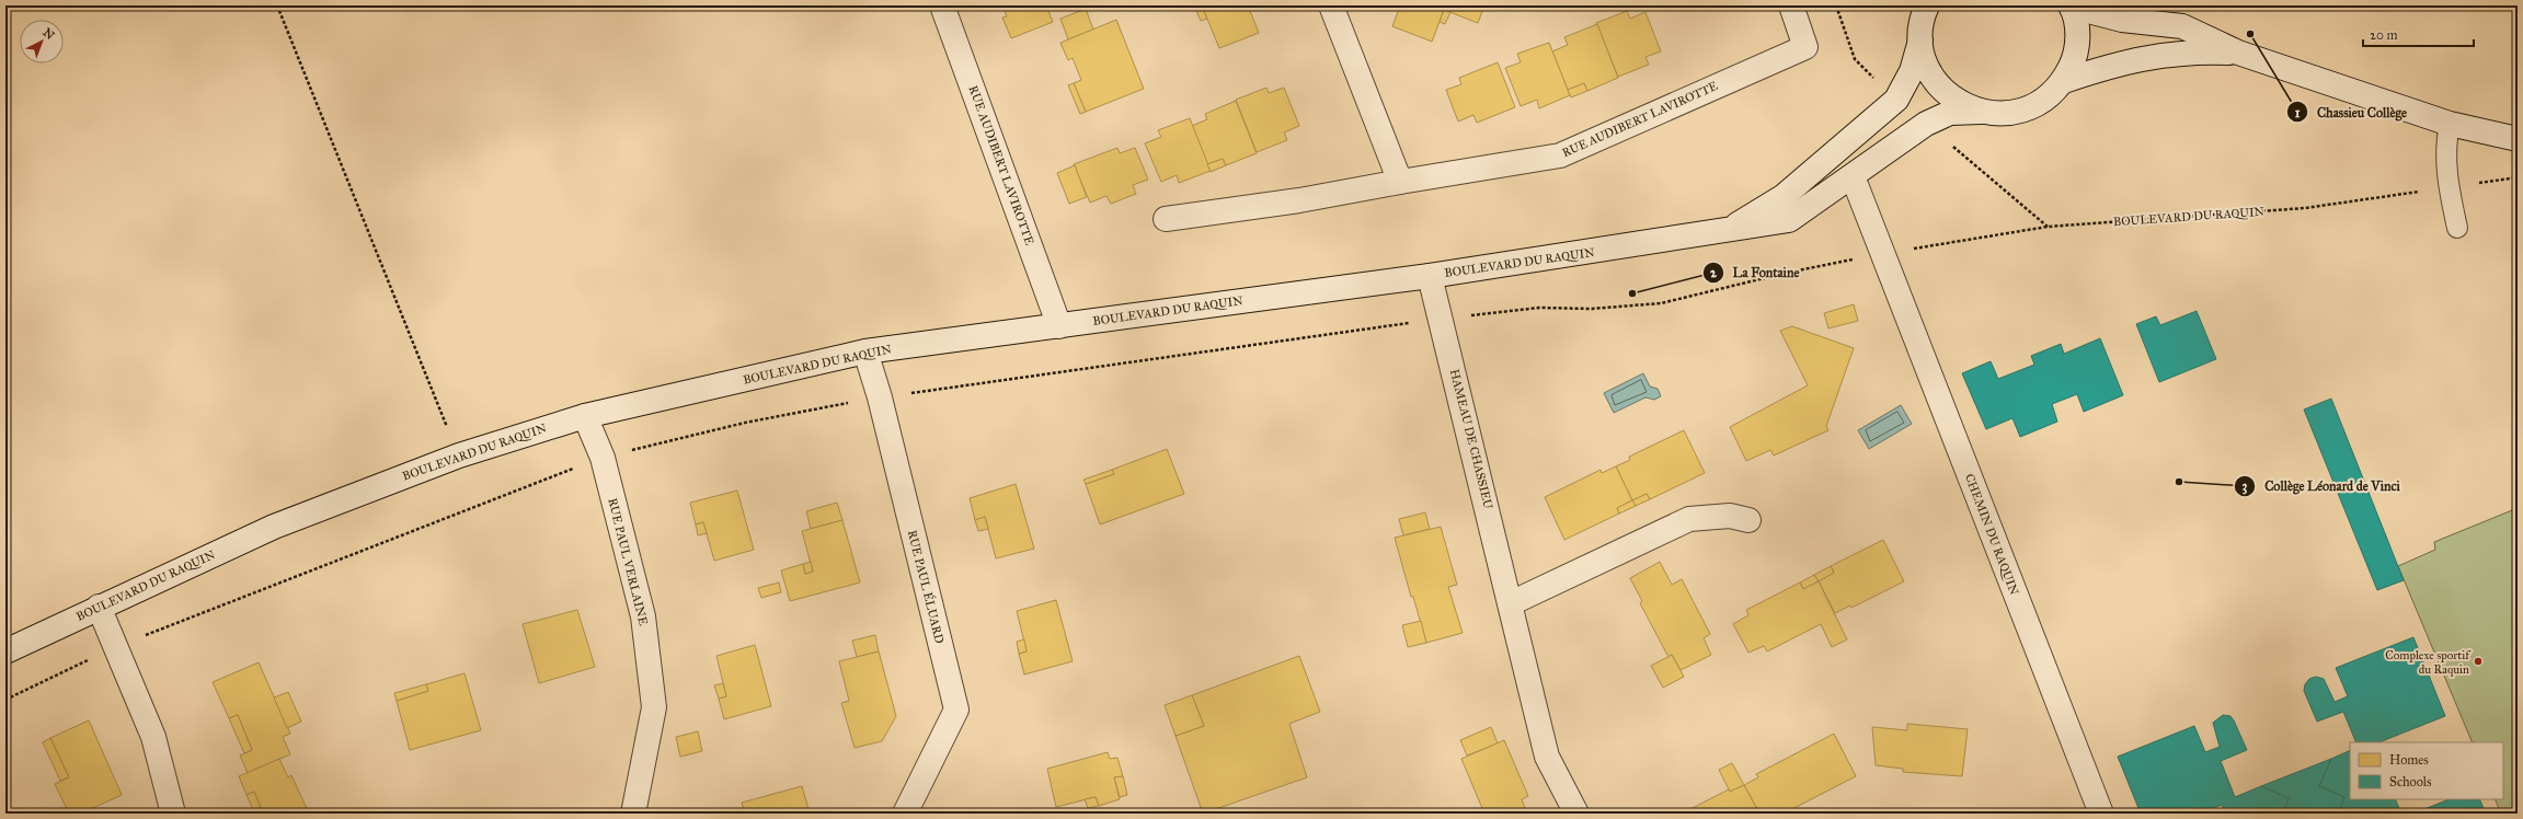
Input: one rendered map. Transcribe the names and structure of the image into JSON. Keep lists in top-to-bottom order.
{
  "streets": {
    "street": [
      "RUE AUDIBERT LAVIROTTE",
      "BOULEVARD DU RAQUIN",
      "HAMEAU DE CHASSIEU",
      "CHEMIN DU RAQUIN",
      "RUE PAUL VERLAINE",
      "RUE PAUL ÉLUARD"
    ]
  },
  "crossings": [
    ["RUE AUDIBERT LAVIROTTE", "BOULEVARD DU RAQUIN"],
    ["BOULEVARD DU RAQUIN", "HAMEAU DE CHASSIEU"],
    ["BOULEVARD DU RAQUIN", "CHEMIN DU RAQUIN"],
    ["BOULEVARD DU RAQUIN", "RUE PAUL VERLAINE"],
    ["BOULEVARD DU RAQUIN", "RUE PAUL ÉLUARD"]
  ],
  "places": [
    "Chassieu Collège",
    "La Fontaine",
    "Collège Léonard de Vinci",
    "Complexe sportif du Raquin"
  ],
  "legend": ["Homes", "Schools"],
  "scale_bar": "20 m",
  "north": "top right"
}
